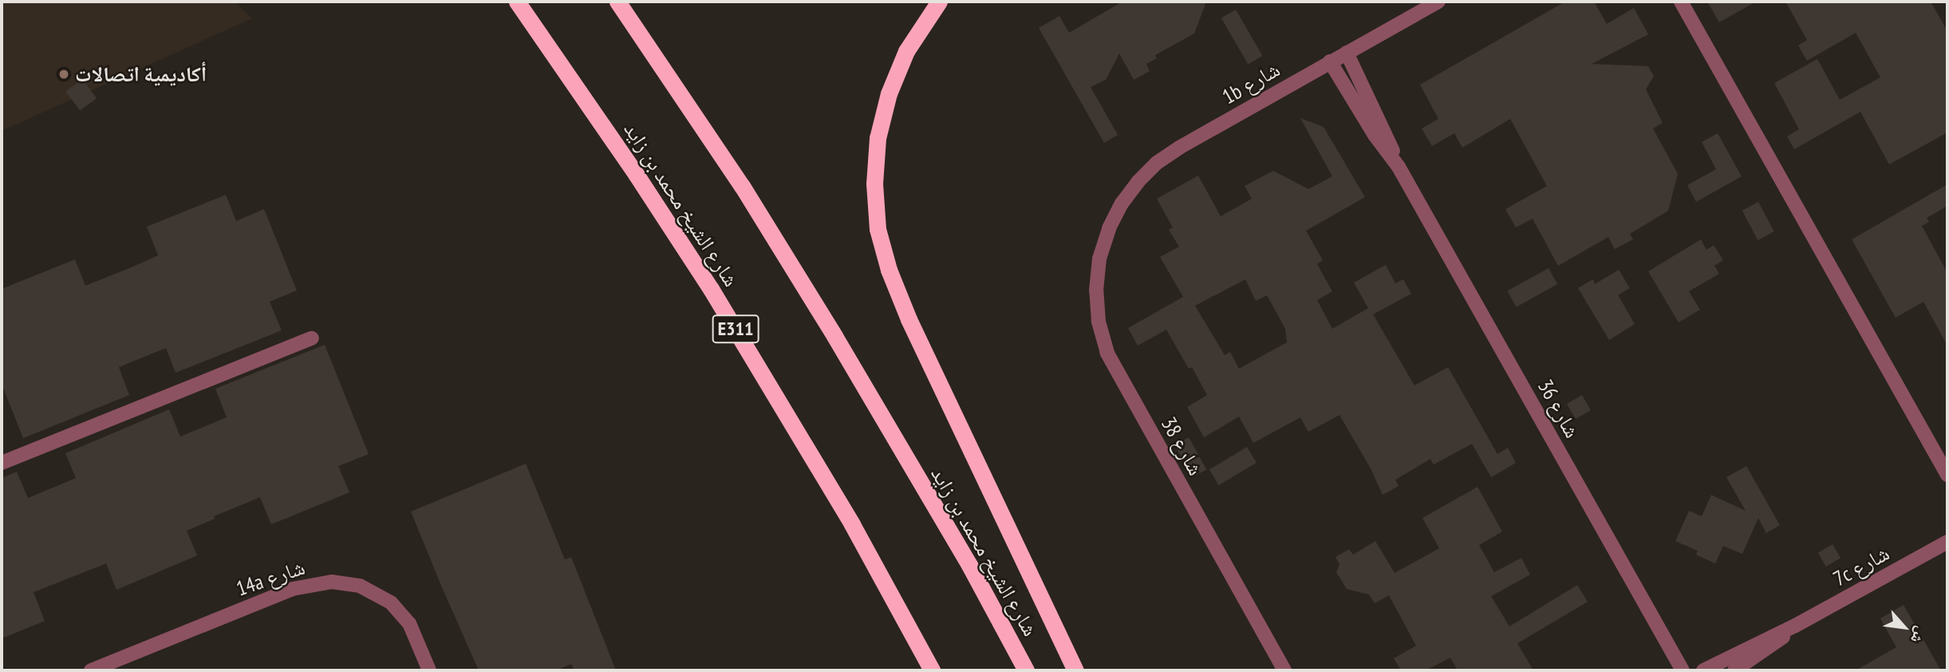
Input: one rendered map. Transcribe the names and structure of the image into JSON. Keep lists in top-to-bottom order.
{
  "streets": {
    "highway": ["شارع الشيخ محمد بن زايد", "E311"],
    "street": [
      "1b شارع",
      "شارع 36",
      "شارع 38",
      "7c شارع",
      "14a شارع"
    ]
  },
  "crossings": [
    ["1b شارع", "شارع 36"],
    ["1b شارع", "شارع 38"]
  ],
  "places": ["أكاديمية اتصالات"],
  "north": "bottom right"
}
